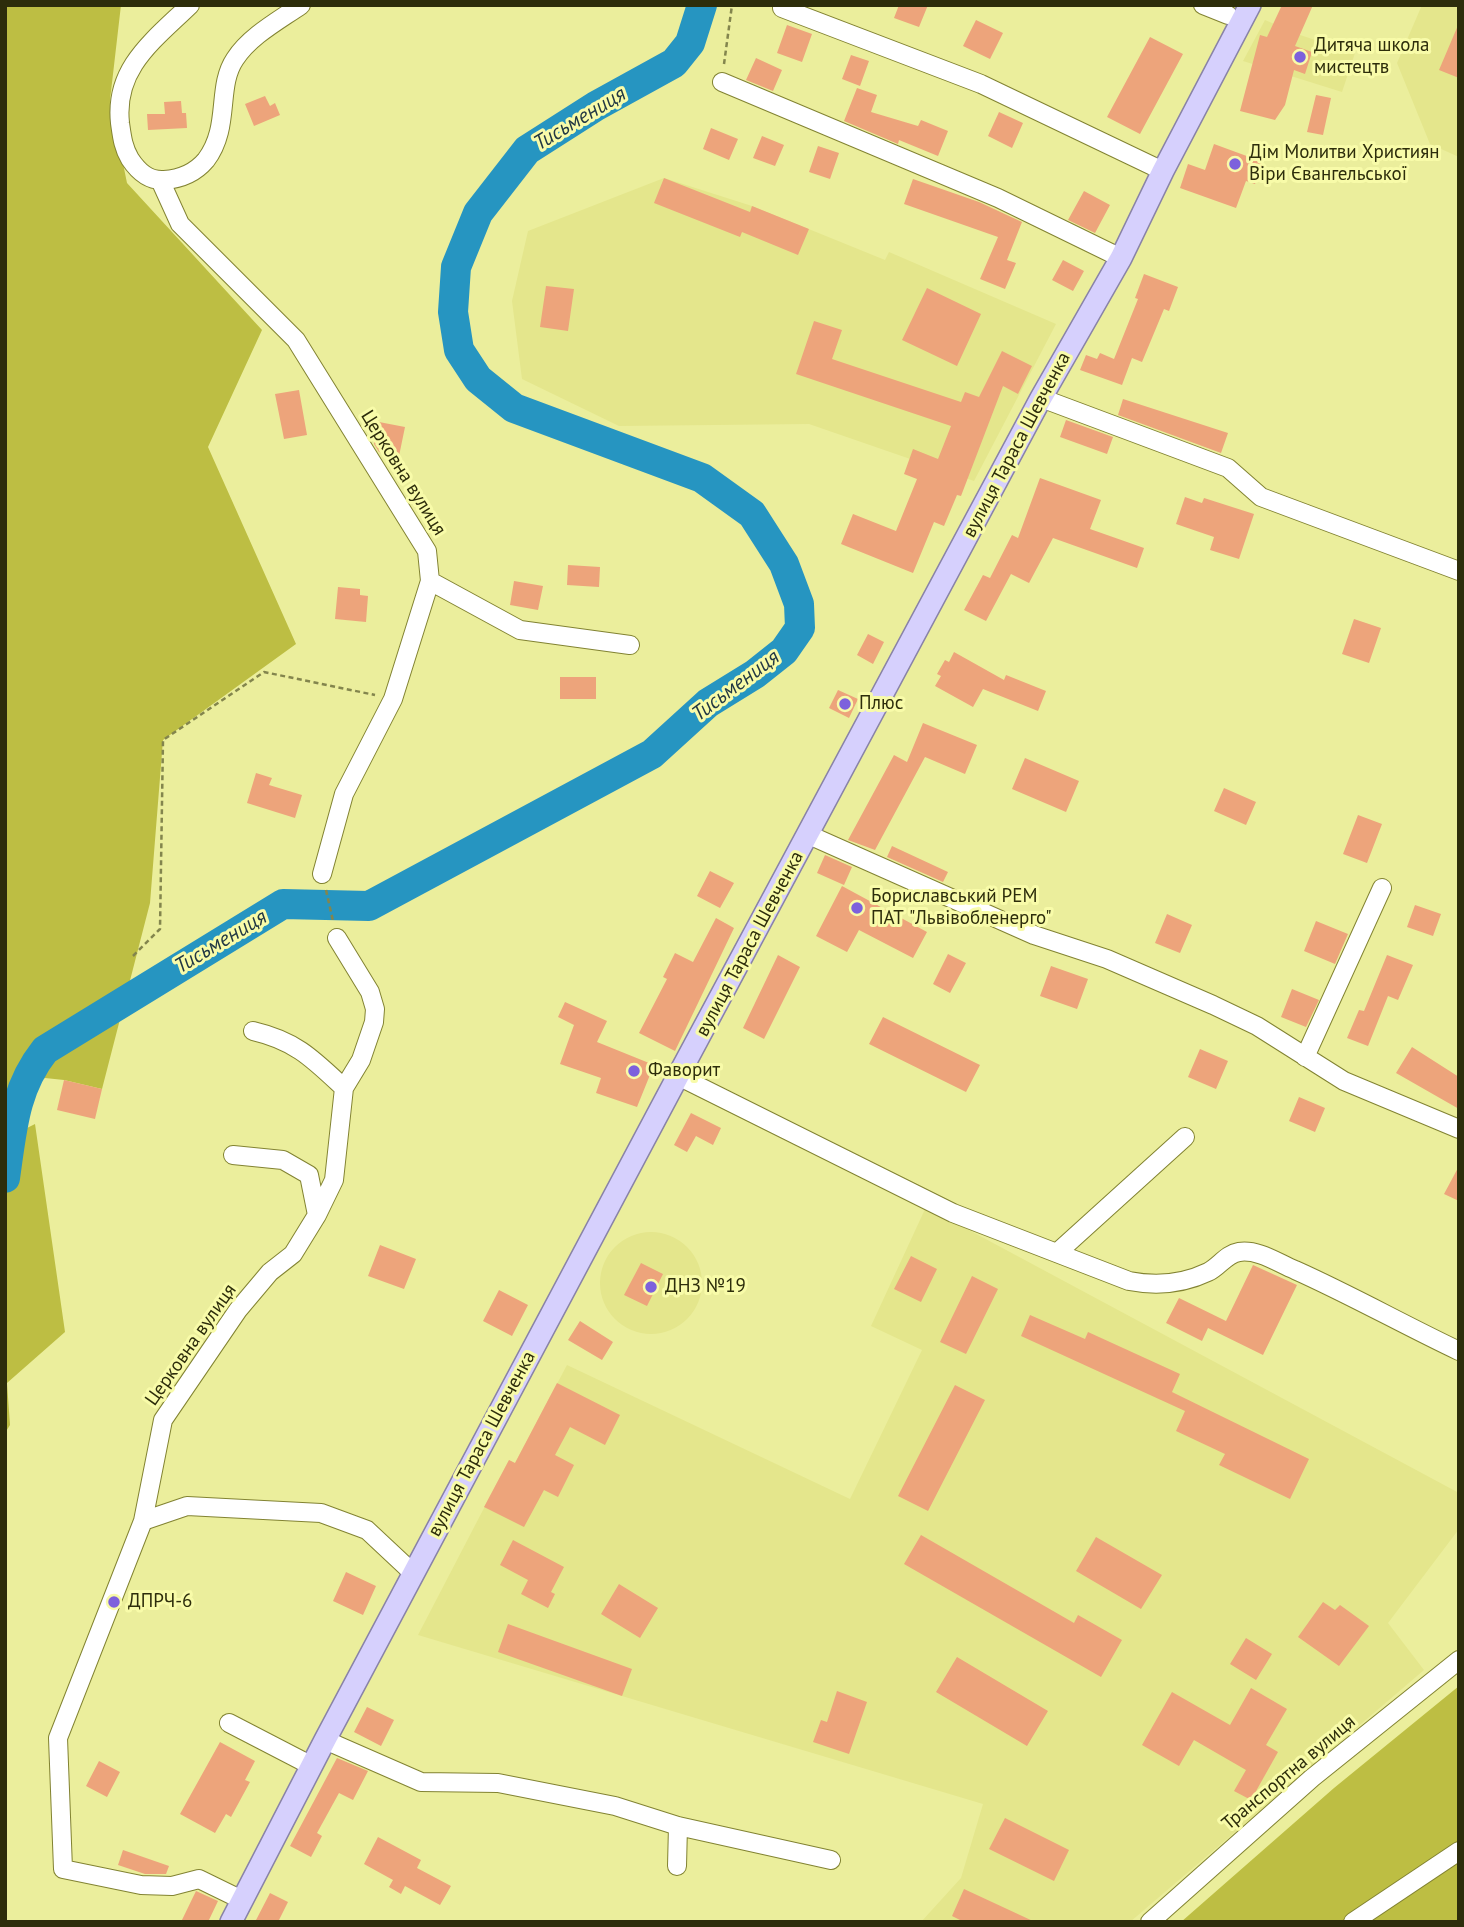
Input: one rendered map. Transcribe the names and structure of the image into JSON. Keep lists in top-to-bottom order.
{
  "streets": {
    "main road": ["вулиця Тараса Шевченка"],
    "street": ["Церковна вулиця", "Транспортна вулиця"]
  },
  "crossings": [
    ["вулиця Тараса Шевченка", "Церковна вулиця"]
  ],
  "water": ["Тисьмениця"],
  "places": [
    "Дитяча школа мистецтв",
    "Дім Молитви Християн Віри Євангельської",
    "Плюс",
    "Бориславський РЕМ ПАТ \"Львівобленерго\"",
    "Фаворит",
    "ДНЗ №19",
    "ДПРЧ-6"
  ]
}
